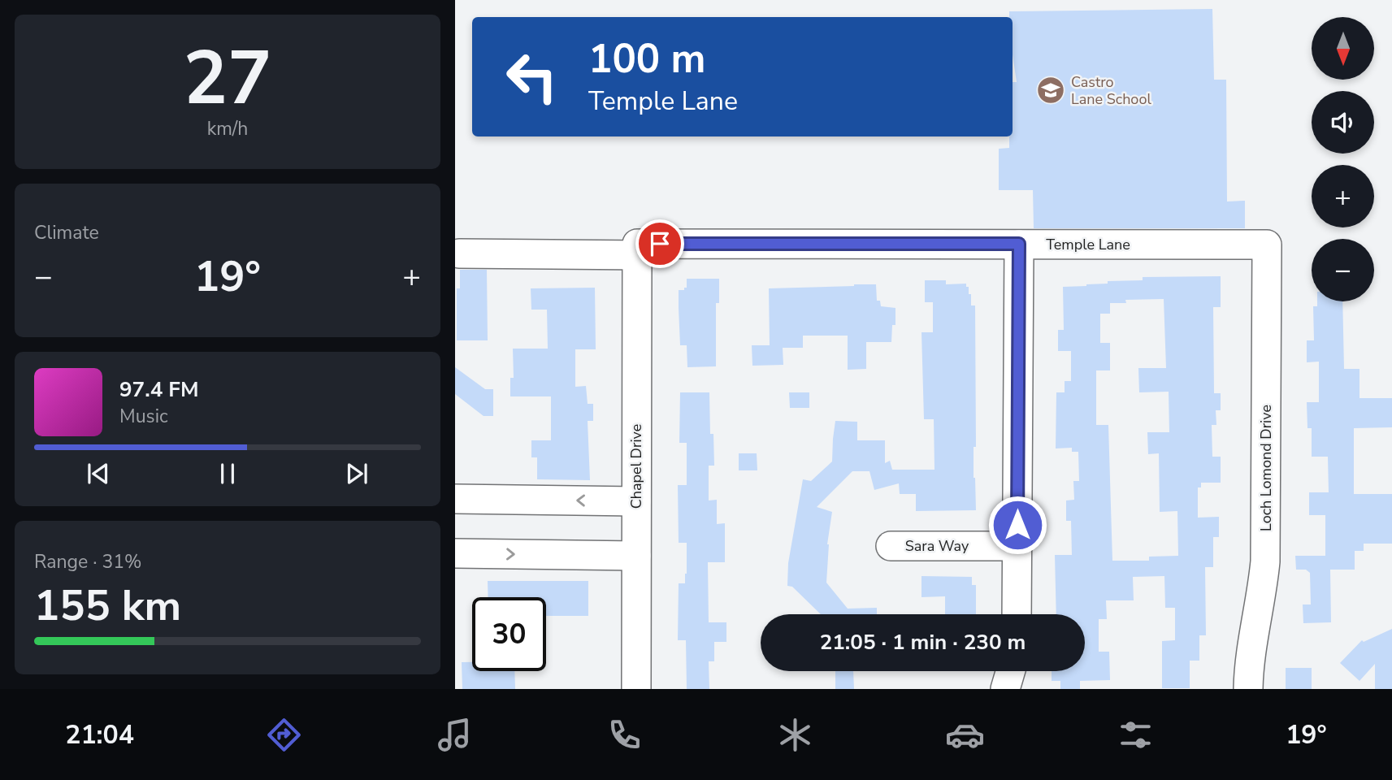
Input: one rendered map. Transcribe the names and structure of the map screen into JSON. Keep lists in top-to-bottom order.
{
  "streets": {
    "street": [
      "Temple Lane",
      "Chapel Drive",
      "Loch Lomond Drive",
      "Sara Way"
    ]
  },
  "crossings": [
    ["Temple Lane", "Chapel Drive"],
    ["Temple Lane", "Loch Lomond Drive"]
  ],
  "places": {
    "school or university": ["Castro Lane School"]
  },
  "north": "bottom",
  "page": {
    "tile": [
      ["27", "km/h"],
      "Climate",
      ["Range · 31%", "155 km"]
    ],
    "map_buttons": ["+", "−"],
    "turn": ["100 m", "Temple Lane"],
    "heat": ["−", "19°", "+"],
    "song": ["97.4 FM", "Music"],
    "limit": "30",
    "trip": "21:05 · 1 min · 230 m",
    "tabs": ["21:04", "19°"]
  }
}
